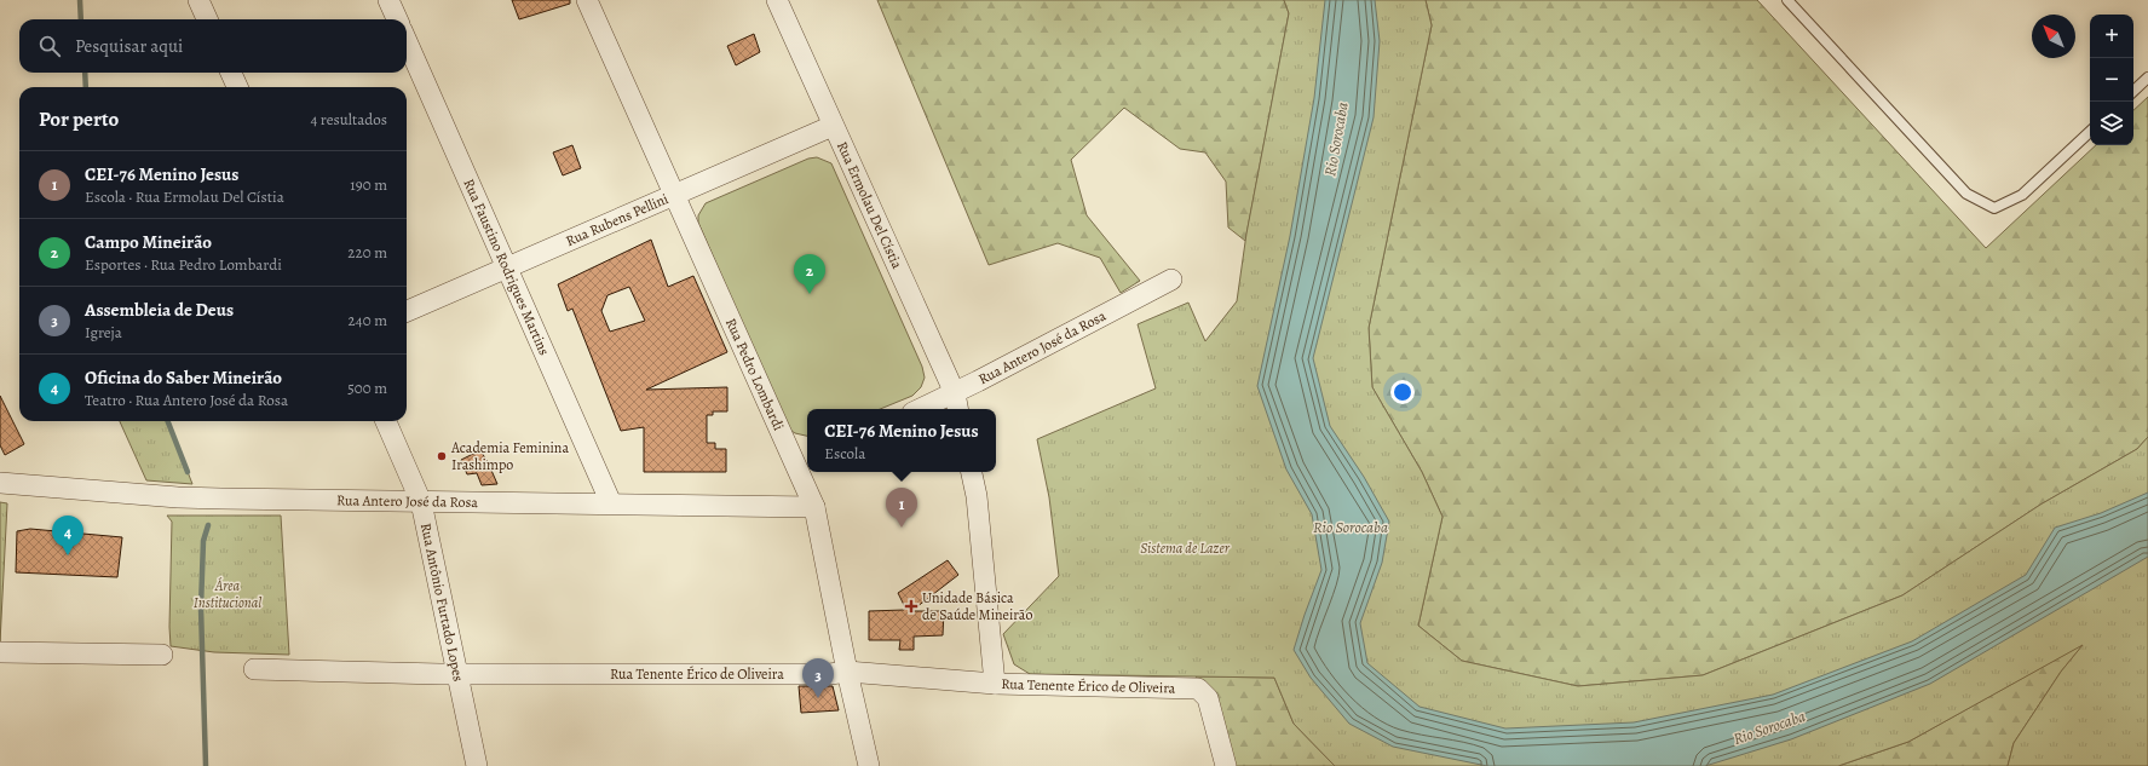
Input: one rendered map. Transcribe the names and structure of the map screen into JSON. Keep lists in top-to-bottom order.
{
  "streets": {
    "street": [
      "Rua Ermolau Del Cístia",
      "Rua Rubens Pellini",
      "Rua Faustino Rodrigues Martins",
      "Rua Antero José da Rosa",
      "Rua Pedro Lombardi",
      "Rua Antônio Furtado Lopes",
      "Rua Tenente Érico de Oliveira"
    ]
  },
  "crossings": [
    ["Rua Ermolau Del Cístia", "Rua Rubens Pellini"],
    ["Rua Ermolau Del Cístia", "Rua Antero José da Rosa"],
    ["Rua Rubens Pellini", "Rua Faustino Rodrigues Martins"],
    ["Rua Rubens Pellini", "Rua Pedro Lombardi"],
    ["Rua Faustino Rodrigues Martins", "Rua Antero José da Rosa"],
    ["Rua Antero José da Rosa", "Rua Pedro Lombardi"],
    ["Rua Antero José da Rosa", "Rua Antônio Furtado Lopes"],
    ["Rua Pedro Lombardi", "Rua Tenente Érico de Oliveira"],
    ["Rua Antônio Furtado Lopes", "Rua Tenente Érico de Oliveira"]
  ],
  "water": ["Rio Sorocaba"],
  "parks": ["Sistema de Lazer", "Área Institucional"],
  "places": {
    "other": ["Academia Feminina Irashimpo"],
    "health": ["Unidade Básica de Saúde Mineirão"]
  },
  "north": "top left",
  "page": {
    "map_buttons": ["+", "−"],
    "search": "Pesquisar aqui",
    "heading": ["Por perto", "4 resultados"],
    "list": [
      {
        "mark": "1",
        "name": "CEI-76 Menino Jesus",
        "note": "Escola · Rua Ermolau Del Cístia",
        "value": "190 m"
      },
      {
        "mark": "2",
        "name": "Campo Mineirão",
        "note": "Esportes · Rua Pedro Lombardi",
        "value": "220 m"
      },
      {
        "mark": "3",
        "name": "Assembleia de Deus",
        "note": "Igreja",
        "value": "240 m"
      },
      {
        "mark": "4",
        "name": "Oficina do Saber Mineirão",
        "note": "Teatro · Rua Antero José da Rosa",
        "value": "500 m"
      }
    ],
    "pins": [
      "2",
      "1",
      "4",
      "3"
    ],
    "popup": ["CEI-76 Menino Jesus", "Escola"]
  }
}
